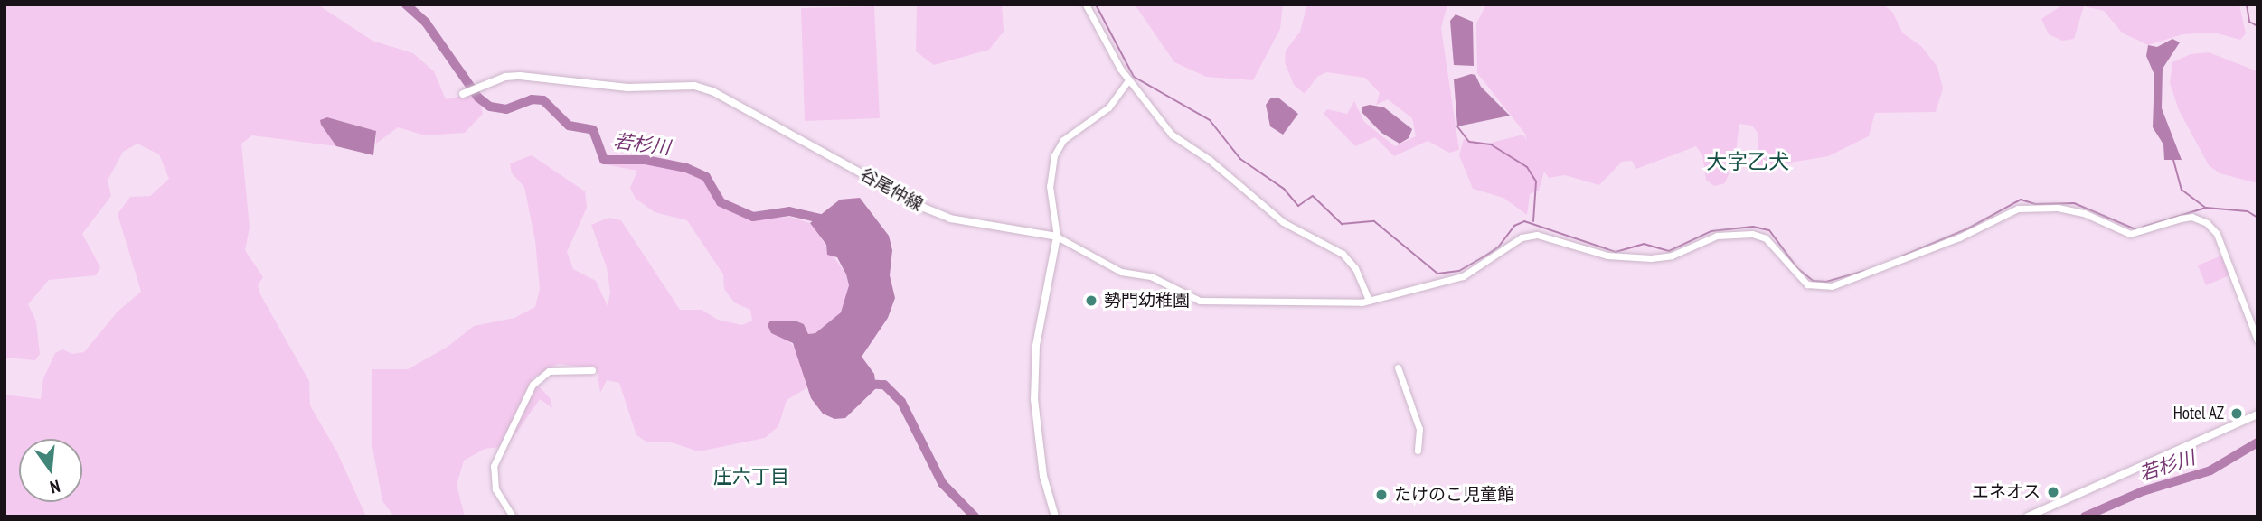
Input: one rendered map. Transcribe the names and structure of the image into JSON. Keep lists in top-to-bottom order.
{
  "streets": {
    "main road": ["谷尾仲線"]
  },
  "districts": ["大字乙犬", "庄六丁目"],
  "water": ["若杉川"],
  "places": [
    "勢門幼稚園",
    "Hotel AZ",
    "エネオス",
    "たけのこ児童館"
  ],
  "north": "bottom"
}
